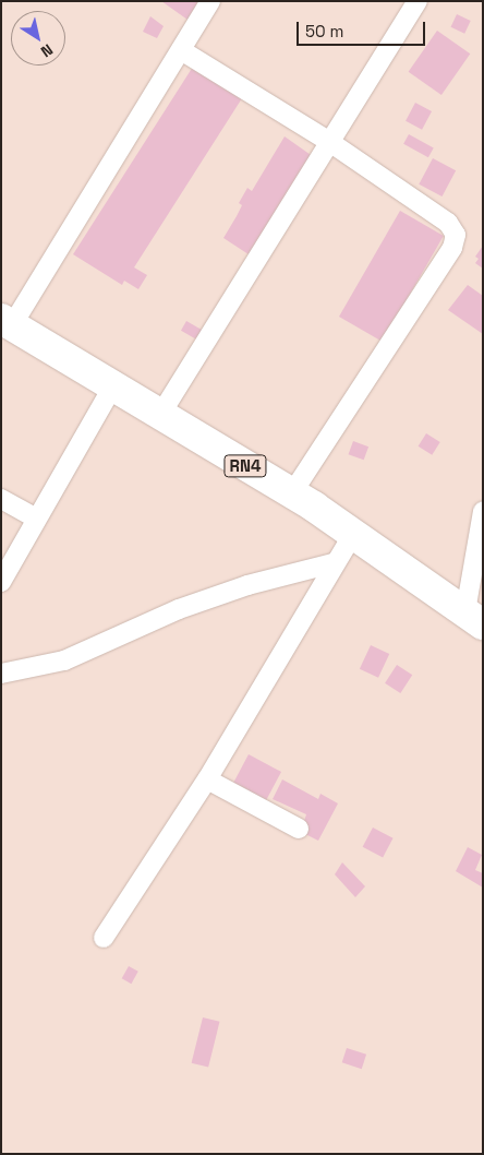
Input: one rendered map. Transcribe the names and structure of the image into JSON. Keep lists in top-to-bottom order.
{
  "streets": {
    "highway": ["RN4"]
  },
  "scale_bar": "50 m",
  "north": "bottom right"
}
